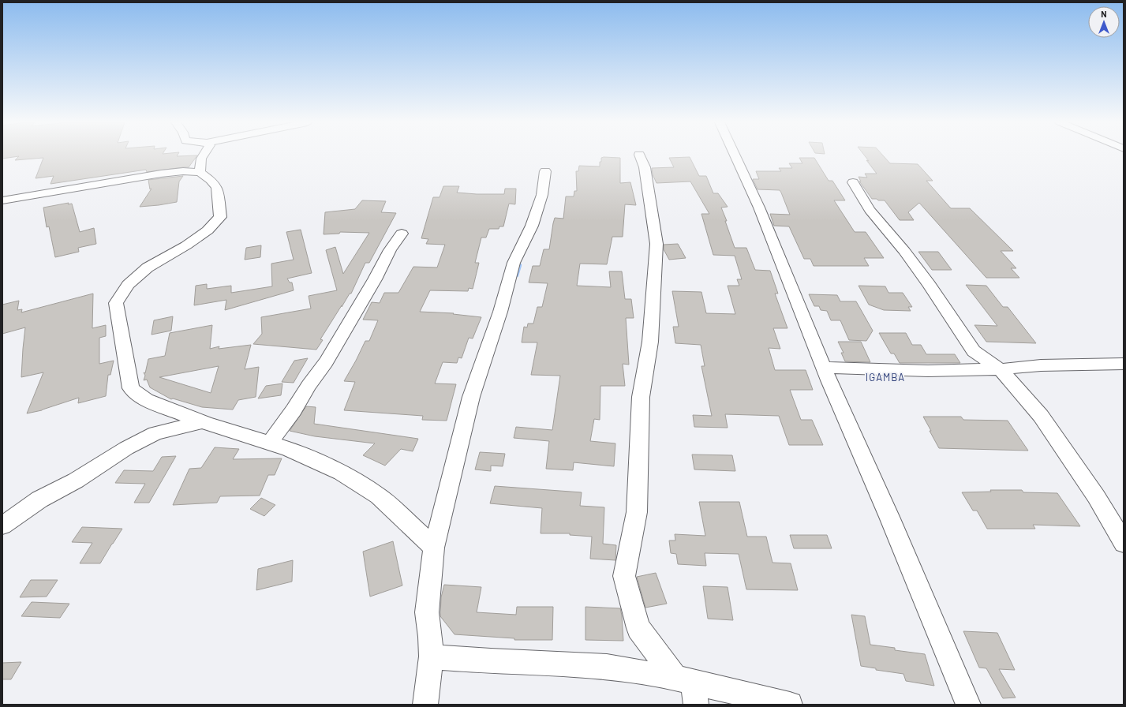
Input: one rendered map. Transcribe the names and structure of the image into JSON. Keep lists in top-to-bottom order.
{
  "districts": ["IGAMBA"],
  "north": "top"
}
